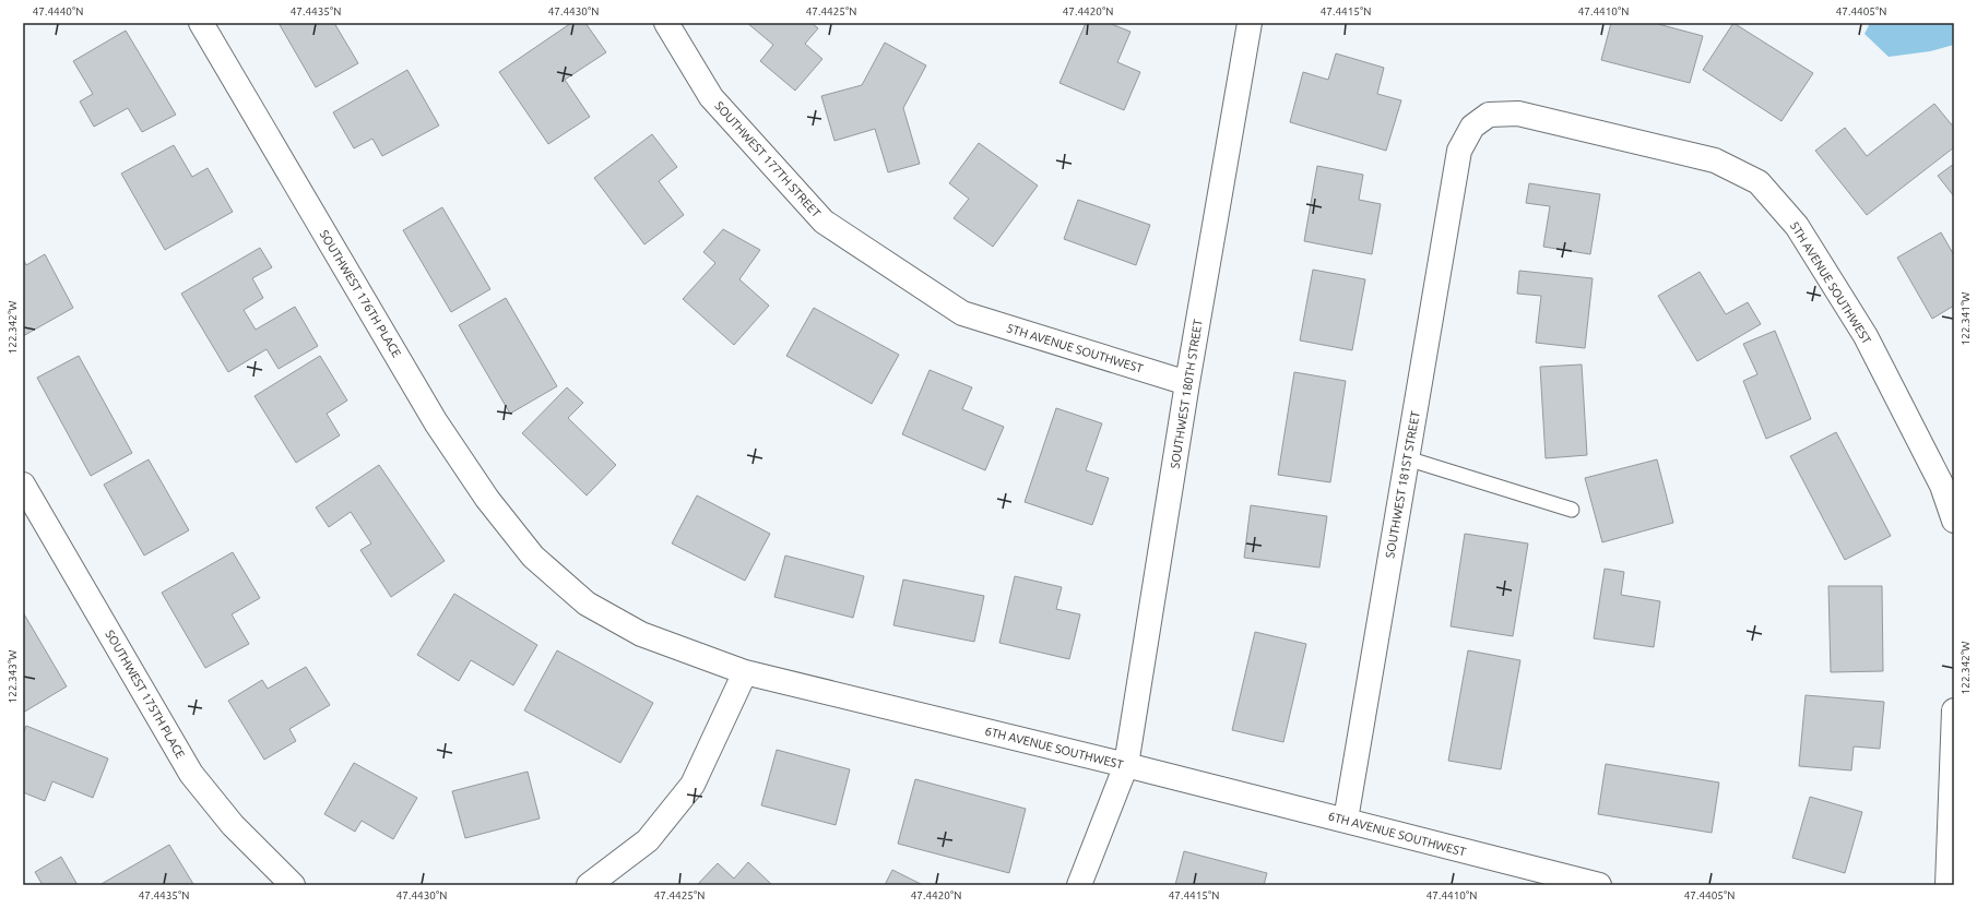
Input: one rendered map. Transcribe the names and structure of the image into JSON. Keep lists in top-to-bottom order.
{
  "streets": {
    "street": [
      "SOUTHWEST 177TH STREET",
      "5TH AVENUE SOUTHWEST",
      "SOUTHWEST 176TH PLACE",
      "SOUTHWEST 180TH STREET",
      "SOUTHWEST 181ST STREET",
      "SOUTHWEST 175TH PLACE",
      "6TH AVENUE SOUTHWEST"
    ]
  },
  "crossings": [
    ["SOUTHWEST 177TH STREET", "5TH AVENUE SOUTHWEST"],
    ["5TH AVENUE SOUTHWEST", "SOUTHWEST 180TH STREET"],
    ["5TH AVENUE SOUTHWEST", "SOUTHWEST 181ST STREET"],
    ["SOUTHWEST 176TH PLACE", "6TH AVENUE SOUTHWEST"],
    ["SOUTHWEST 180TH STREET", "6TH AVENUE SOUTHWEST"],
    ["SOUTHWEST 181ST STREET", "6TH AVENUE SOUTHWEST"]
  ],
  "coordinates": [
    "47.4440°N",
    "47.4435°N",
    "47.4430°N",
    "47.4425°N",
    "47.4420°N",
    "47.4415°N",
    "47.4410°N",
    "47.4405°N",
    "122.341°W",
    "122.342°W",
    "122.343°W"
  ]
}
